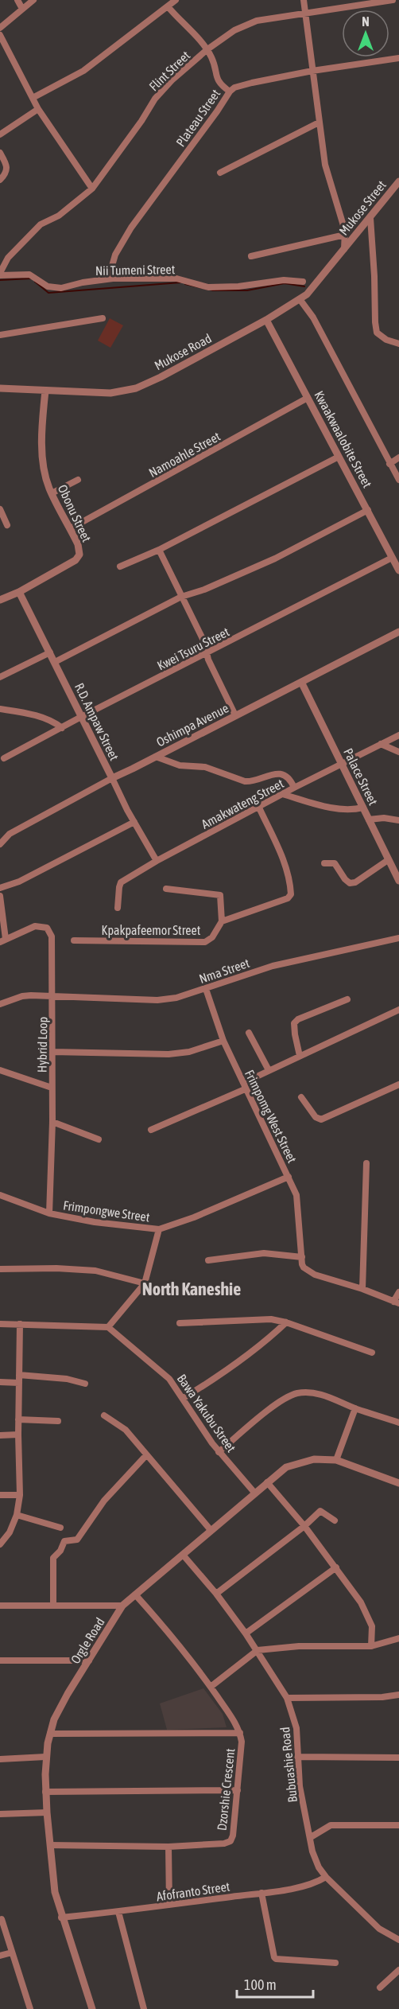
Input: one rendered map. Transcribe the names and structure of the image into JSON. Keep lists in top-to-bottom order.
{
  "streets": {
    "street": [
      "Flint Street",
      "Plateau Street",
      "Mukose Street",
      "Nii Tumeni Street",
      "Mukose Road",
      "Kwaakwaalobite Street",
      "Namoahle Street",
      "Obonu Street",
      "Kwei Tsuru Street",
      "R.D. Ampaw Street",
      "Oshimpa Avenue",
      "Palace Street",
      "Amakwateng Street",
      "Kpakpafeemor Street",
      "Nma Street",
      "Hybrid Loop",
      "Frimpomg West Street",
      "Frimpongwe Street",
      "Bawa Yakubu Street",
      "Orgle Road",
      "Bubuashie Road",
      "Dzorshie Crescent",
      "Afofranto Street"
    ]
  },
  "crossings": [
    ["Flint Street", "Nii Tumeni Street"],
    ["Plateau Street", "Nii Tumeni Street"],
    ["Mukose Street", "Mukose Road"],
    ["Mukose Road", "Kwaakwaalobite Street"],
    ["Mukose Road", "Obonu Street"],
    ["Kwaakwaalobite Street", "Namoahle Street"],
    ["Kwaakwaalobite Street", "Kwei Tsuru Street"],
    ["Namoahle Street", "Obonu Street"],
    ["Obonu Street", "R.D. Ampaw Street"],
    ["Kwei Tsuru Street", "R.D. Ampaw Street"],
    ["R.D. Ampaw Street", "Oshimpa Avenue"],
    ["R.D. Ampaw Street", "Amakwateng Street"],
    ["Oshimpa Avenue", "Palace Street"],
    ["Palace Street", "Amakwateng Street"],
    ["Nma Street", "Hybrid Loop"],
    ["Nma Street", "Frimpomg West Street"],
    ["Hybrid Loop", "Frimpongwe Street"],
    ["Frimpomg West Street", "Frimpongwe Street"],
    ["Bawa Yakubu Street", "Orgle Road"],
    ["Orgle Road", "Bubuashie Road"],
    ["Orgle Road", "Dzorshie Crescent"],
    ["Orgle Road", "Afofranto Street"],
    ["Bubuashie Road", "Afofranto Street"]
  ],
  "districts": ["North Kaneshie"],
  "scale_bar": "100 m",
  "north": "top"
}
